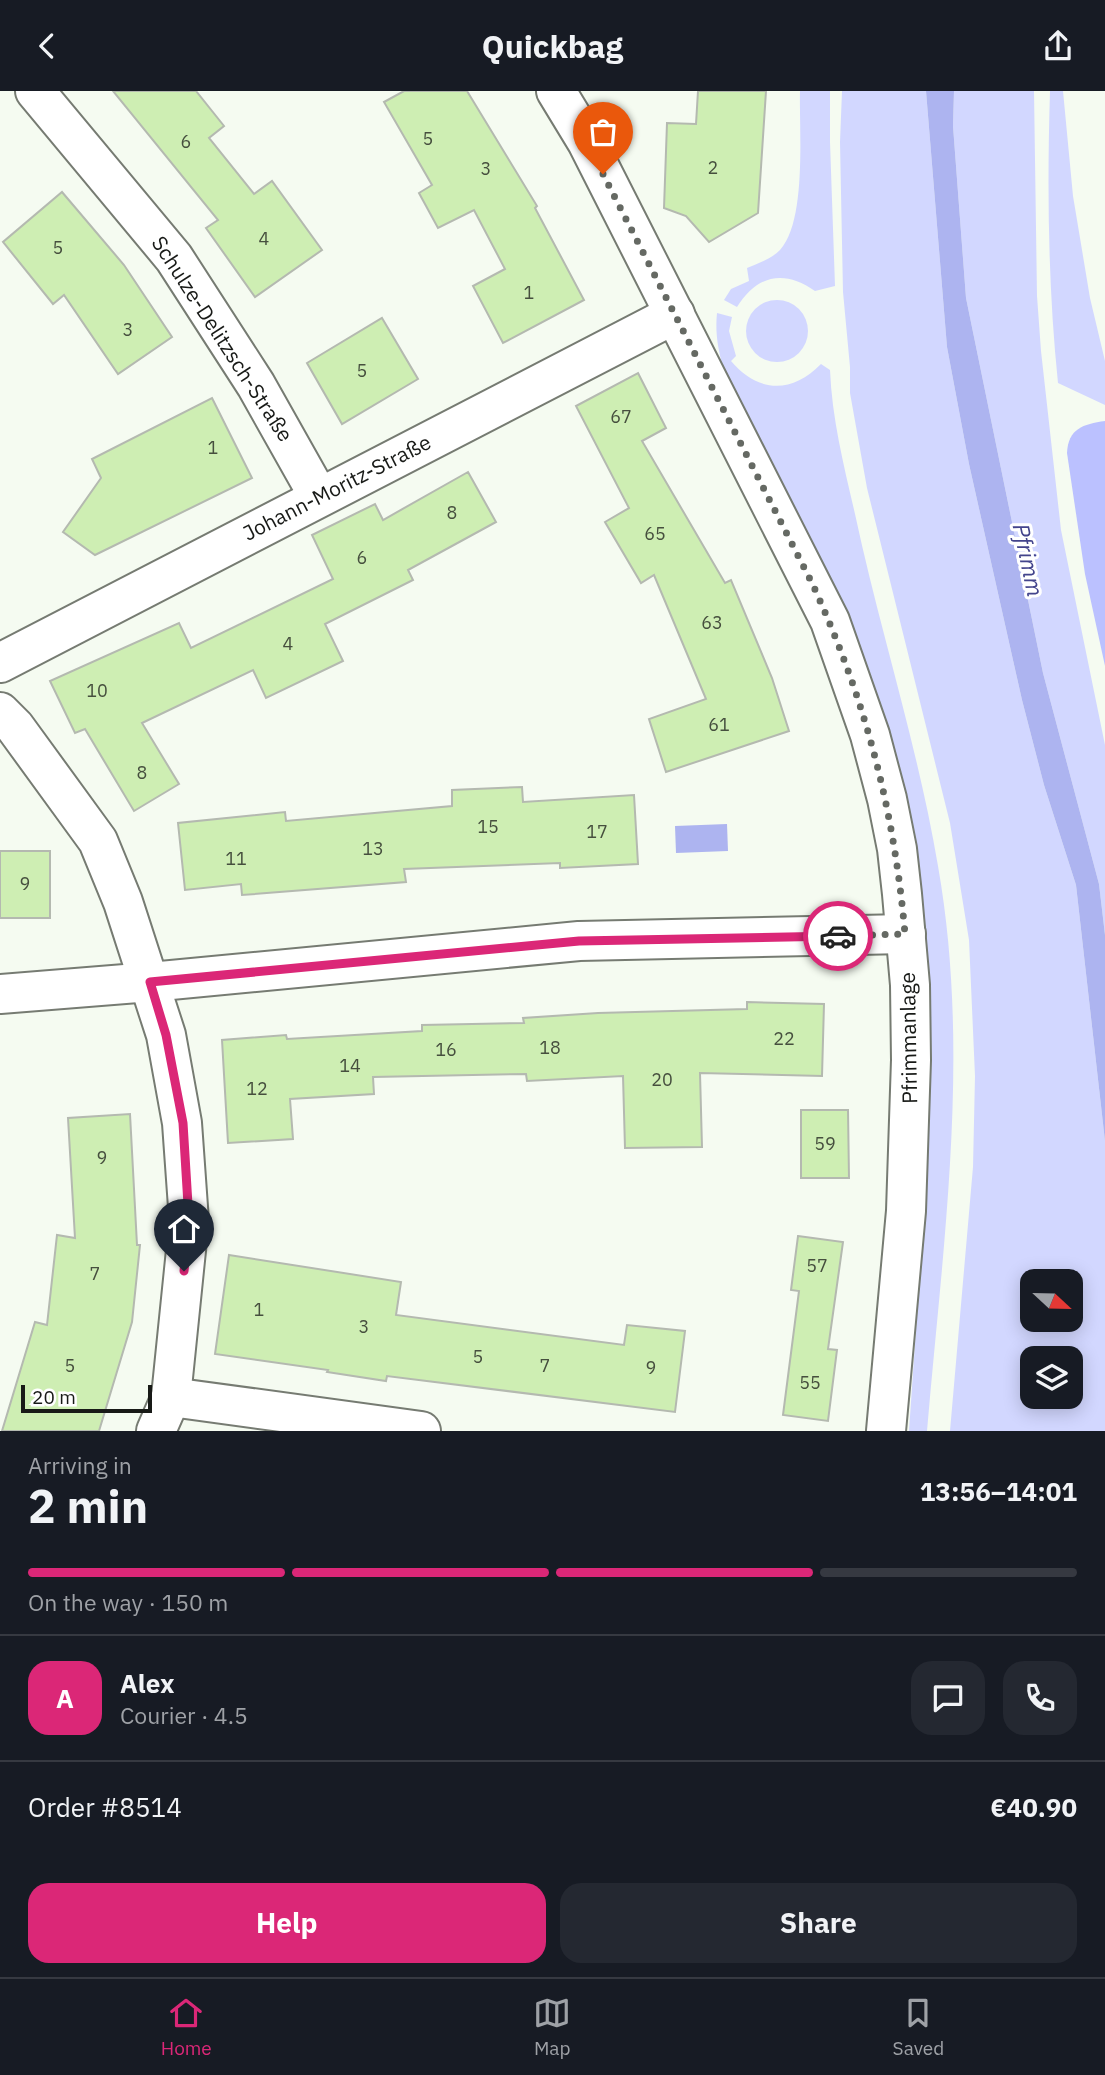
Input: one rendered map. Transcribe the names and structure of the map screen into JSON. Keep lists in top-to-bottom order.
{
  "streets": {
    "street": ["Schulze-Delitzsch-Straße", "Johann-Moritz-Straße", "Pfrimmanlage"]
  },
  "crossings": [
    ["Schulze-Delitzsch-Straße", "Johann-Moritz-Straße"],
    ["Johann-Moritz-Straße", "Pfrimmanlage"]
  ],
  "water": ["Pfrimm"],
  "house_numbers": [
    "5",
    "6",
    "2",
    "3",
    "4",
    "5",
    "1",
    "3",
    "5",
    "67",
    "1",
    "8",
    "65",
    "6",
    "63",
    "4",
    "10",
    "61",
    "8",
    "15",
    "17",
    "13",
    "11",
    "9",
    "22",
    "18",
    "16",
    "14",
    "20",
    "12",
    "59",
    "9",
    "57",
    "7",
    "1",
    "3",
    "5",
    "5",
    "7",
    "9",
    "55"
  ],
  "scale_bar": "20 m",
  "north": "right",
  "page": {
    "header": "Quickbag",
    "scale": "20 m",
    "heading": ["2 min", "Arriving in", "13:56–14:01"],
    "panel": [
      "Alex",
      "Courier · 4.5",
      "Order #8514",
      "€40.90"
    ],
    "bar": "On the way · 150 m",
    "round": "A",
    "buttons": ["Help", "Share"],
    "tabs": ["Home", "Map", "Saved"]
  }
}
